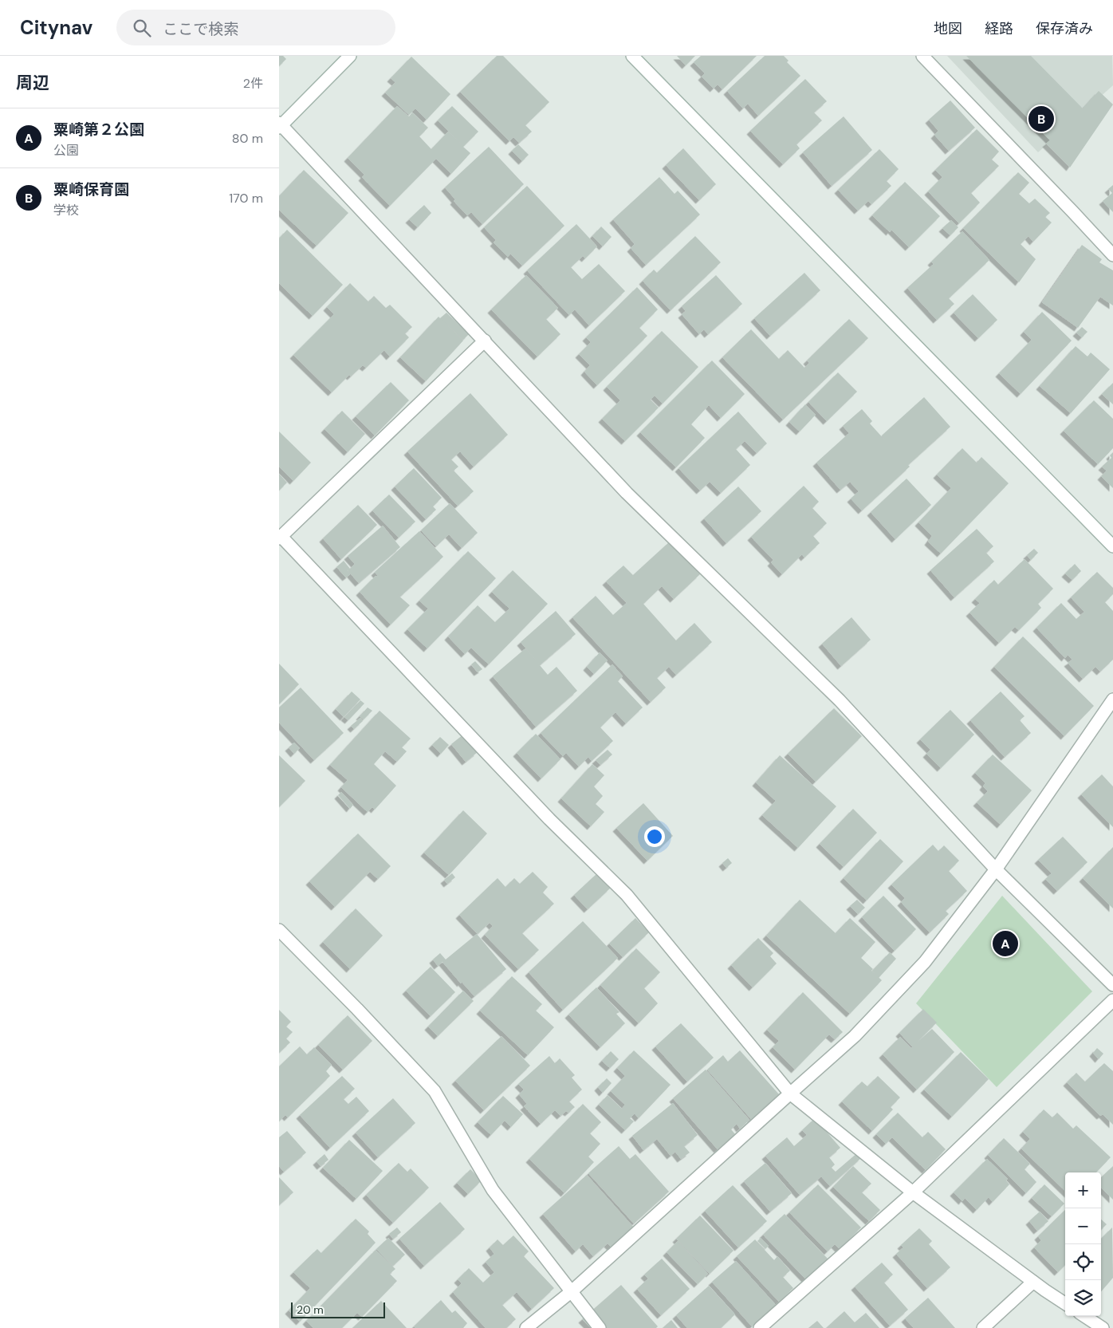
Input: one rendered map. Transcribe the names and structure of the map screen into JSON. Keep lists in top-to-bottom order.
{
  "scale_bar": "20 m",
  "page": {
    "header": "Citynav",
    "search": "ここで検索",
    "nav": ["地図", "経路", "保存済み"],
    "heading": ["周辺", "2件"],
    "pins": ["B", "A"],
    "list": [
      {
        "mark": "A",
        "name": "粟崎第２公園",
        "note": "公園",
        "value": "80 m"
      },
      {
        "mark": "B",
        "name": "粟崎保育園",
        "note": "学校",
        "value": "170 m"
      }
    ],
    "map_buttons": ["+", "−"],
    "scale": "20 m"
  }
}
